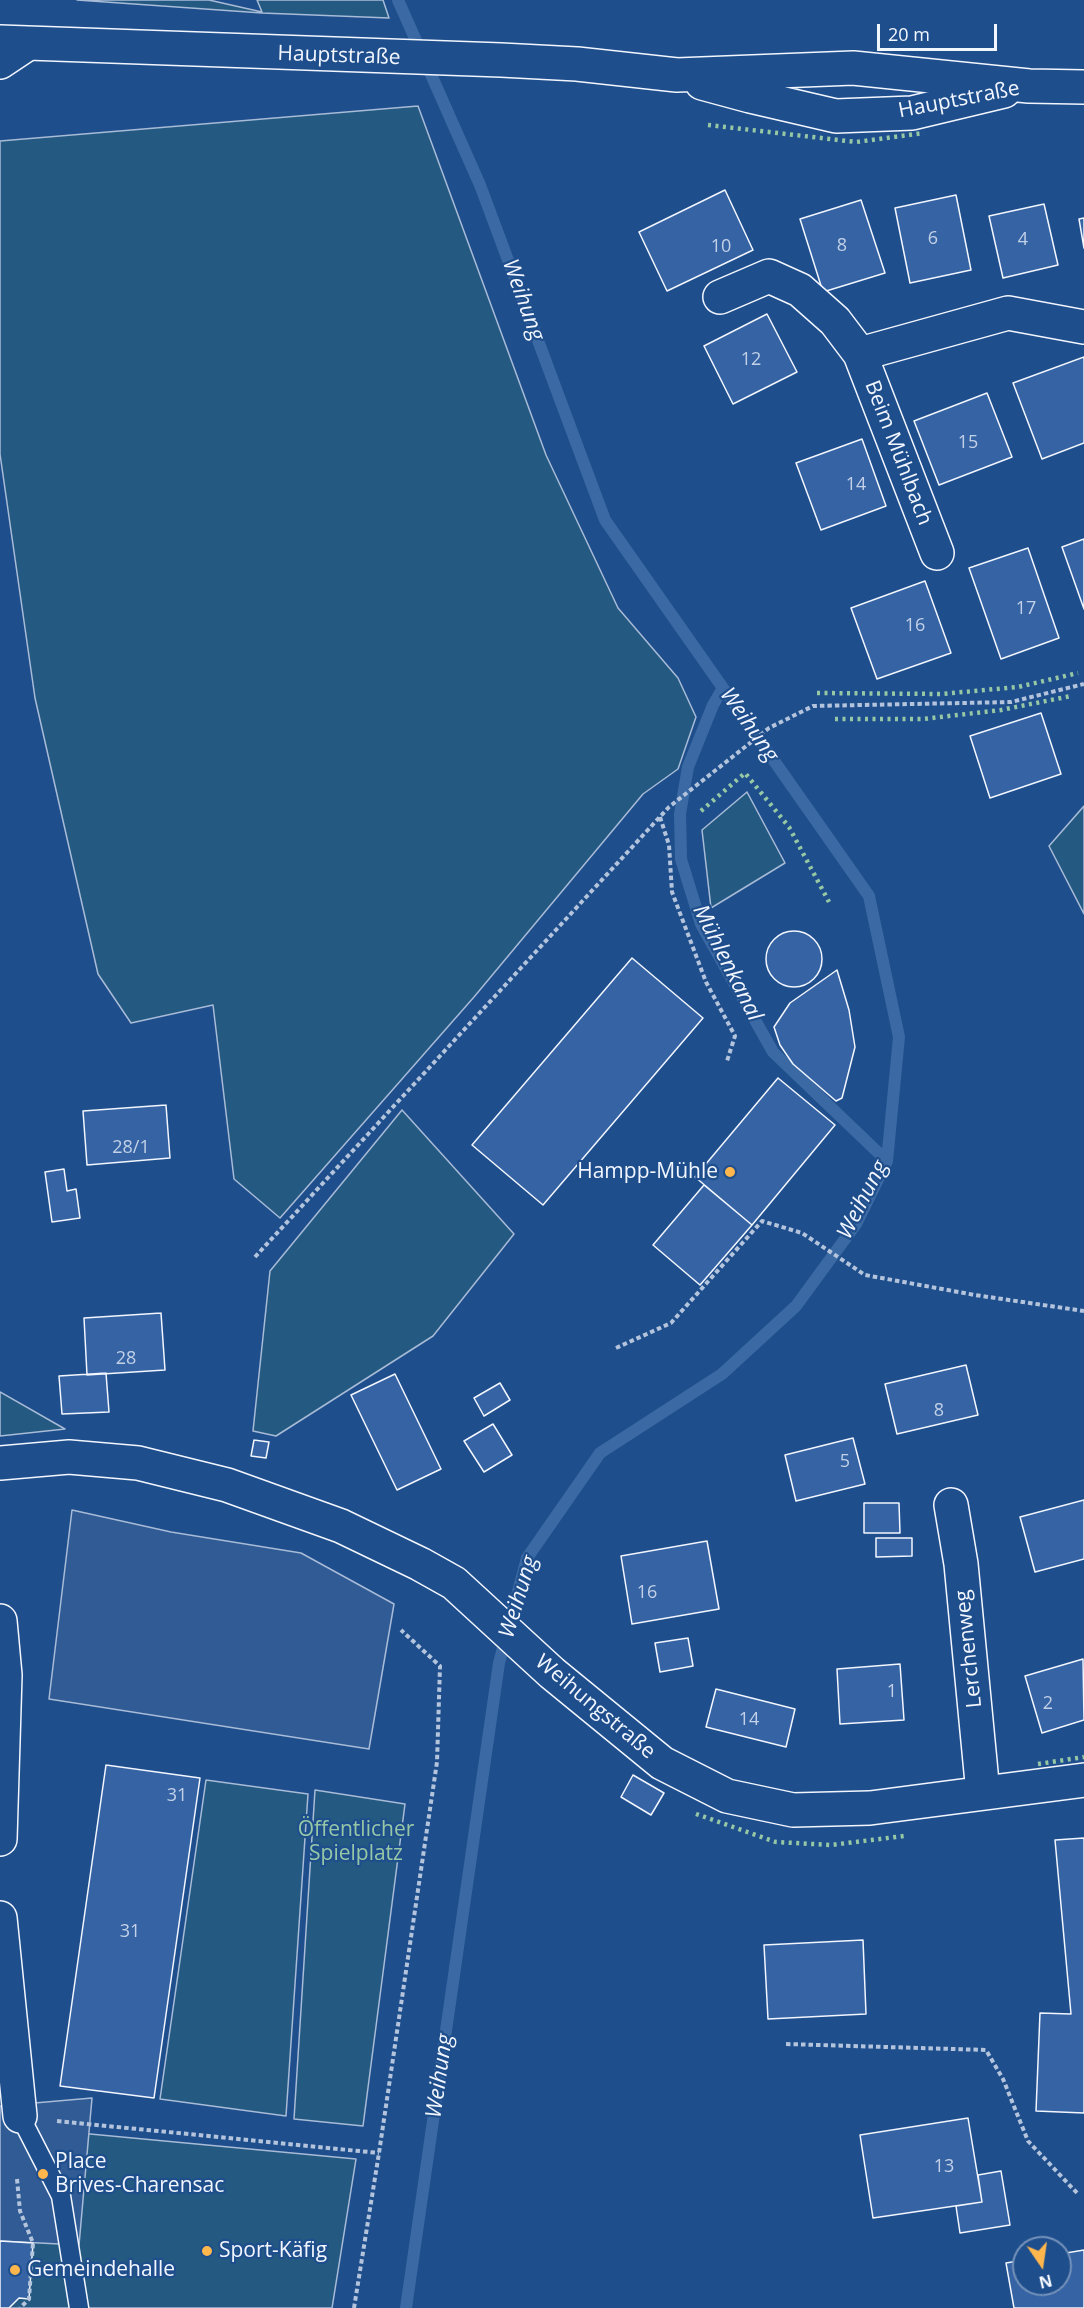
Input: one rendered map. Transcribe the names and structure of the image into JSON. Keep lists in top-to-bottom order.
{
  "streets": {
    "street": [
      "Hauptstraße",
      "Beim Mühlbach",
      "Lerchenweg",
      "Weihungstraße"
    ]
  },
  "crossings": [
    ["Lerchenweg", "Weihungstraße"]
  ],
  "water": ["Weihung", "Mühlenkanal"],
  "parks": ["Öffentlicher Spielplatz"],
  "places": [
    "Hampp-Mühle",
    "Place Brives-Charensac",
    "Sport-Käfig",
    "Gemeindehalle"
  ],
  "house_numbers": [
    "6",
    "4",
    "8",
    "10",
    "12",
    "15",
    "14",
    "17",
    "16",
    "28/1",
    "28",
    "8",
    "5",
    "16",
    "1",
    "2",
    "14",
    "31",
    "31",
    "13"
  ],
  "scale_bar": "20 m",
  "north": "bottom"
}
